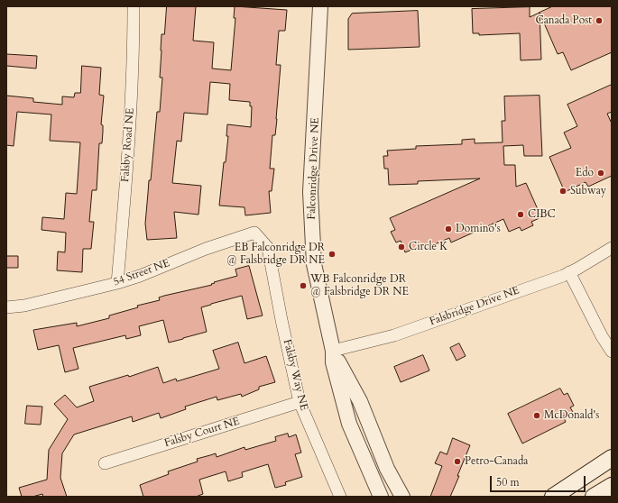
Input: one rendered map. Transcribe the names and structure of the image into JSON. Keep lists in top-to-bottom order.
{
  "streets": {
    "street": [
      "Falsby Road NE",
      "Falconridge Drive NE",
      "54 Street NE",
      "Falsbridge Drive NE",
      "Falsby Way NE",
      "Falsby Court NE"
    ]
  },
  "crossings": [
    ["Falsby Road NE", "54 Street NE"],
    ["Falconridge Drive NE", "Falsbridge Drive NE"],
    ["54 Street NE", "Falsby Way NE"],
    ["Falsby Way NE", "Falsby Court NE"]
  ],
  "places": [
    "Canada Post",
    "Edo",
    "Subway",
    "CIBC",
    "Domino's",
    "Circle K",
    "EB Falconridge DR @ Falsbridge DR NE",
    "WB Falconridge DR @ Falsbridge DR NE",
    "McDonald's",
    "Petro-Canada"
  ],
  "scale_bar": "50 m"
}
